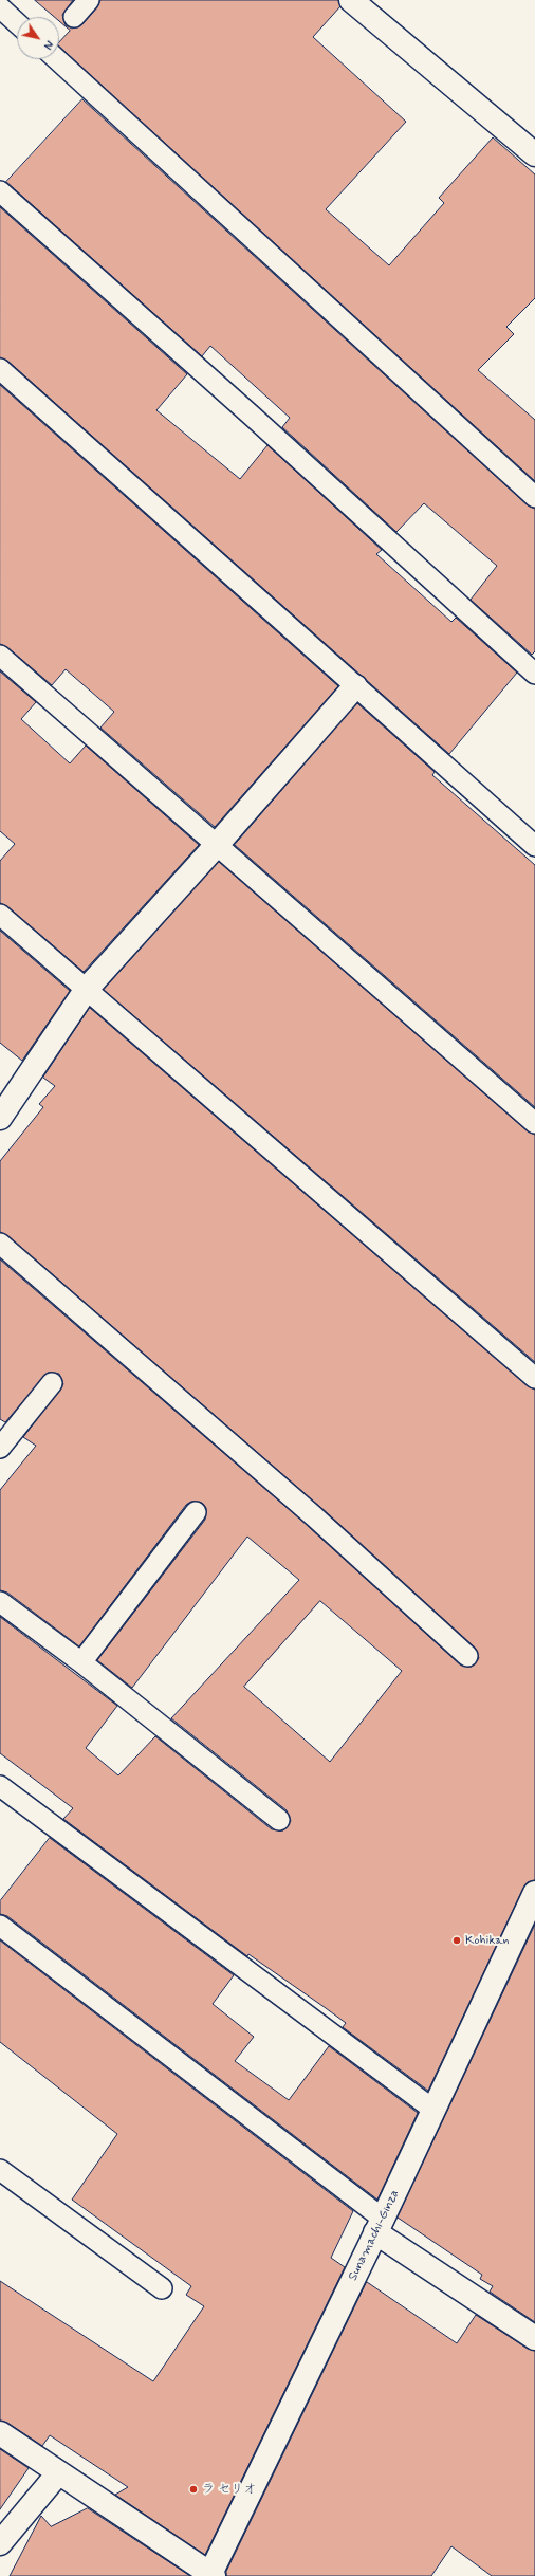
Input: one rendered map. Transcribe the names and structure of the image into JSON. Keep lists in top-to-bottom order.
{
  "streets": {
    "street": ["Sunamachi-Ginza"]
  },
  "places": ["Kohikan", "ラ セリオ"],
  "north": "bottom right"
}
